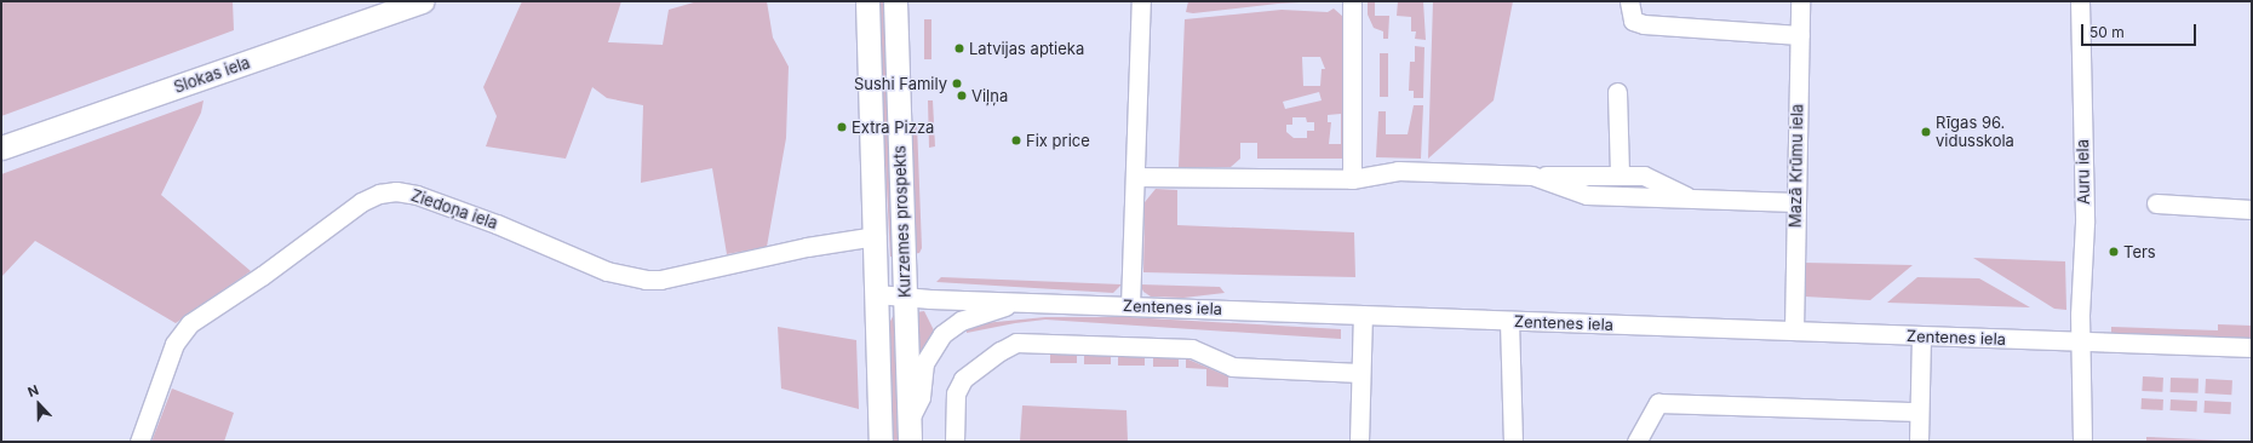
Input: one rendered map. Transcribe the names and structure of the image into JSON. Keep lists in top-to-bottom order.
{
  "streets": {
    "main road": ["Slokas iela", "Kurzemes prospekts"],
    "street": [
      "Mazā Krūmu iela",
      "Auru iela",
      "Ziedoņa iela",
      "Zentenes iela"
    ]
  },
  "crossings": [
    ["Mazā Krūmu iela", "Zentenes iela"],
    ["Auru iela", "Zentenes iela"],
    ["Ziedoņa iela", "Kurzemes prospekts"],
    ["Kurzemes prospekts", "Zentenes iela"]
  ],
  "places": [
    "Latvijas aptieka",
    "Sushi Family",
    "Viļņa",
    "Extra Pizza",
    "Rīgas 96. vidusskola",
    "Fix price",
    "Ters"
  ],
  "scale_bar": "50 m",
  "north": "top"
}
